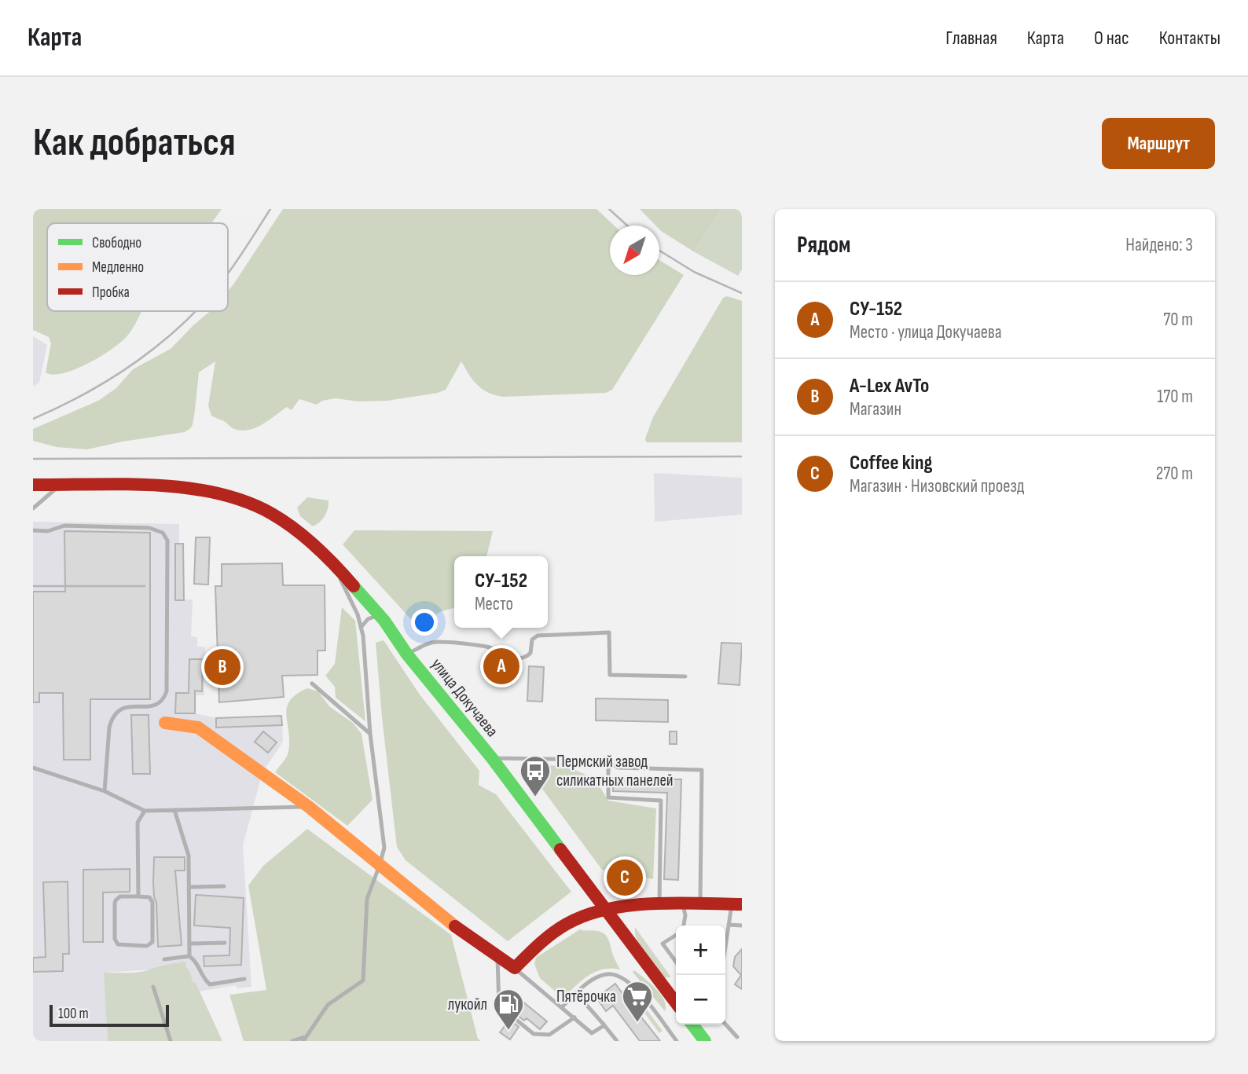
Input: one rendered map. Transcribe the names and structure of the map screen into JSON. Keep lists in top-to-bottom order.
{
  "streets": {
    "main road": ["улица Докучаева"]
  },
  "places": {
    "bus stop": ["Пермский завод силикатных панелей"],
    "supermarket": ["Пятёрочка"],
    "fuel station": ["лукойл"]
  },
  "legend": ["Свободно", "Медленно", "Пробка"],
  "scale_bar": "100 m",
  "north": "bottom left",
  "page": {
    "header": "Карта",
    "nav": [
      "Главная",
      "Карта",
      "О нас",
      "Контакты"
    ],
    "buttons": "Маршрут",
    "title": "Как добраться",
    "heading": ["Рядом", "Найдено: 3"],
    "list": [
      {
        "mark": "A",
        "name": "СУ-152",
        "note": "Место · улица Докучаева",
        "value": "70 m"
      },
      {
        "mark": "B",
        "name": "A-Lex AvTo",
        "note": "Магазин",
        "value": "170 m"
      },
      {
        "mark": "C",
        "name": "Coffee king",
        "note": "Магазин · Низовский проезд",
        "value": "270 m"
      }
    ],
    "popup": ["СУ-152", "Место"],
    "pins": ["A", "B", "C"],
    "map_buttons": ["+", "−"],
    "scale": "100 m"
  }
}
